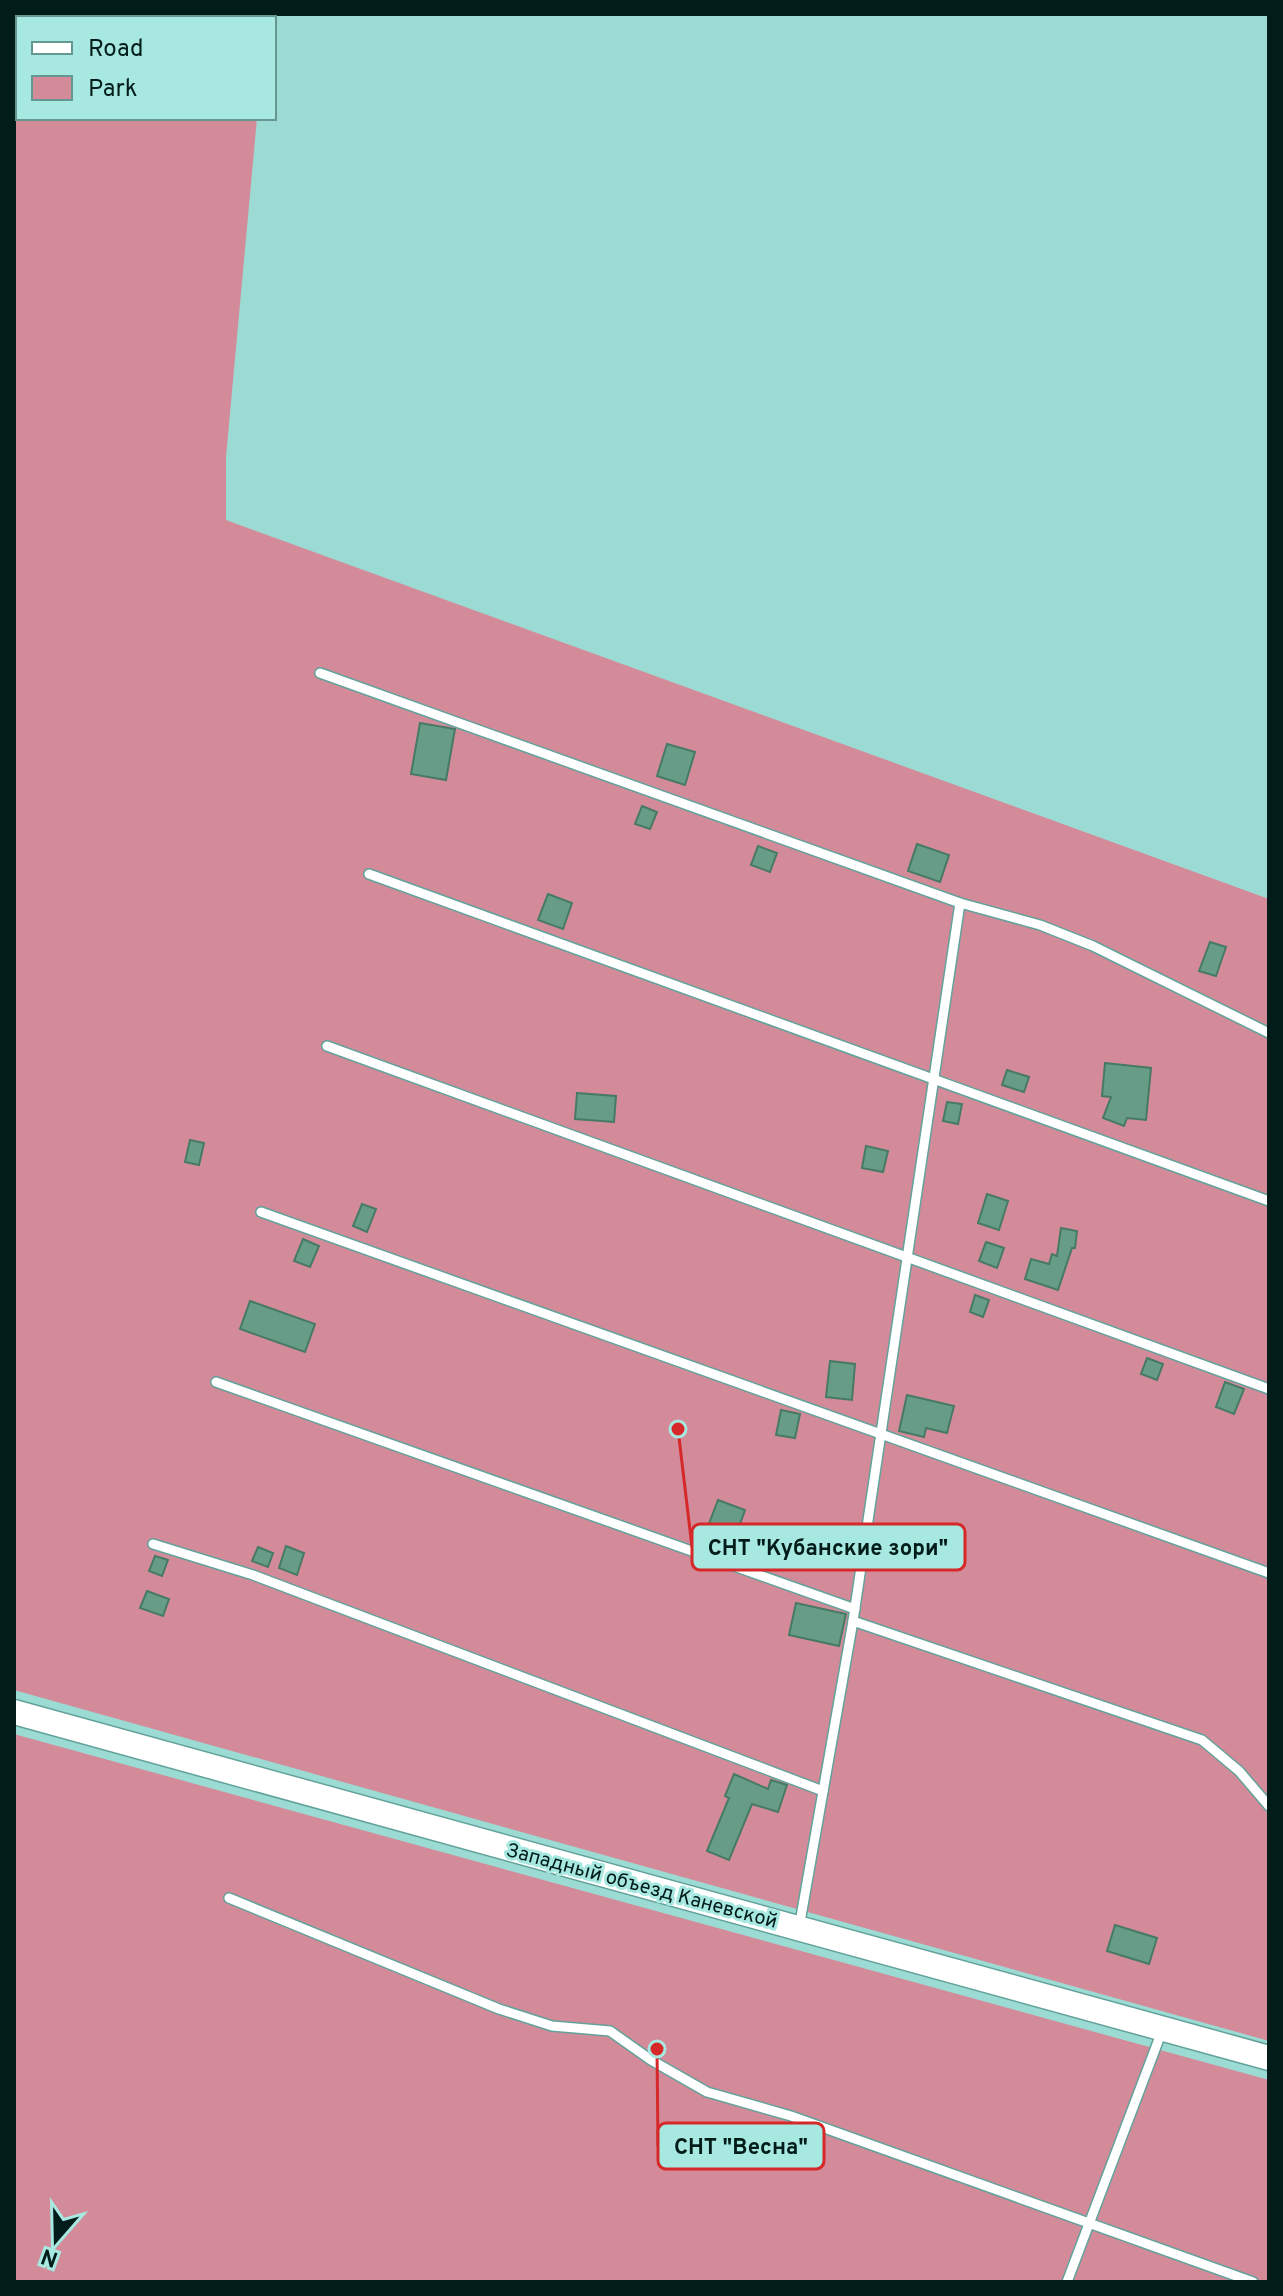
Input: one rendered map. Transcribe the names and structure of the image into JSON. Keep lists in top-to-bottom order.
{
  "streets": {
    "main road": ["Западный объезд Каневской"]
  },
  "places": ["СНТ \"Кубанские зори\"", "СНТ \"Весна\""],
  "legend": ["Road", "Park"],
  "north": "bottom"
}
